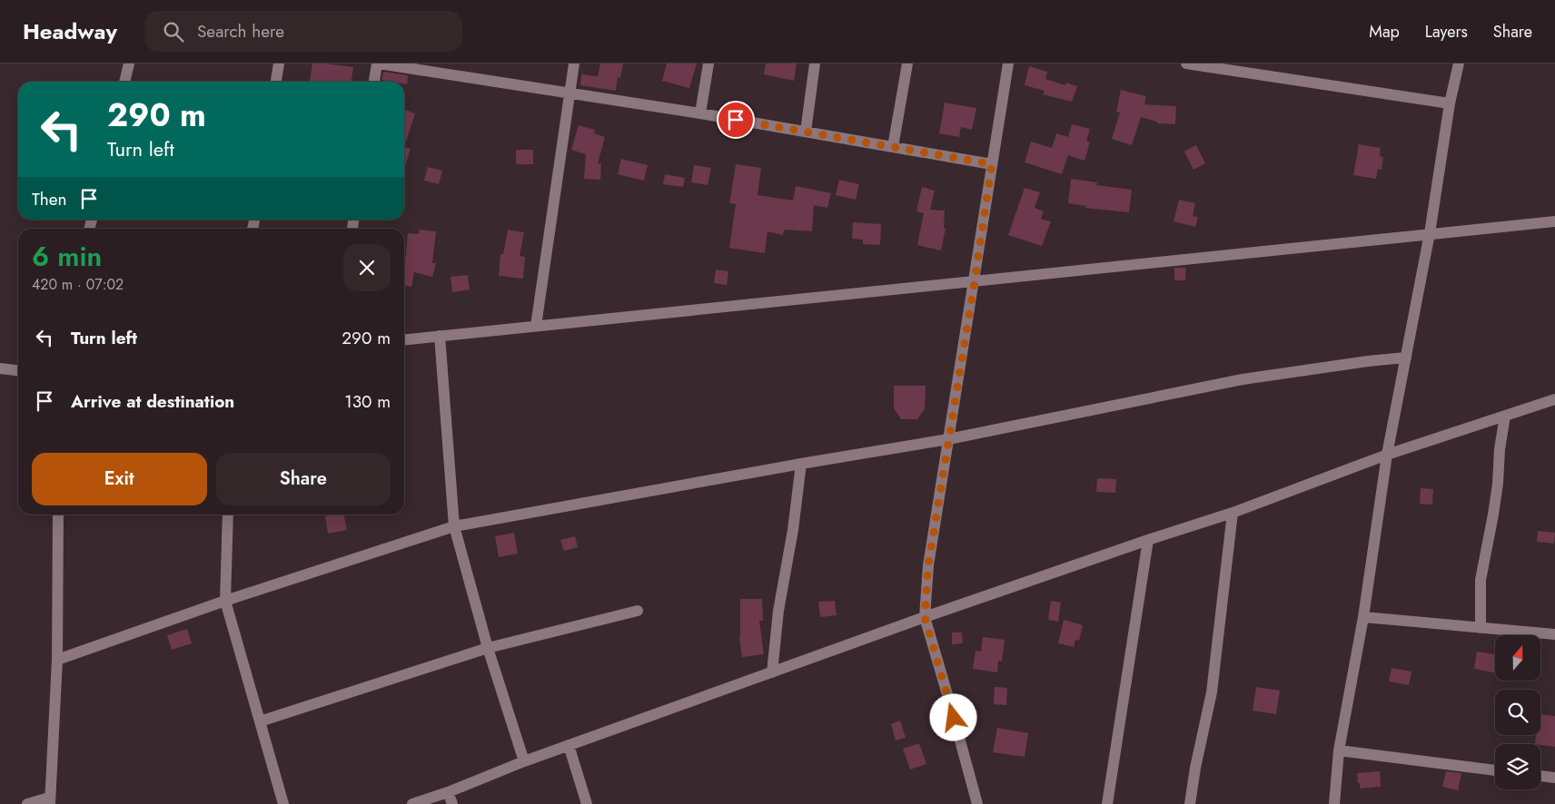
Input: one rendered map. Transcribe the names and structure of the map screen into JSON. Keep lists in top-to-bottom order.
{
  "north": "top",
  "page": {
    "header": "Headway",
    "search": "Search here",
    "nav": ["Map", "Layers", "Share"],
    "turn": ["290 m", "Turn left"],
    "then": "Then",
    "heading": ["6 min", "420 m · 07:02"],
    "list": [
      {
        "name": "Turn left",
        "value": "290 m"
      },
      {
        "name": "Arrive at destination",
        "value": "130 m"
      }
    ],
    "buttons": ["Exit", "Share"]
  }
}
